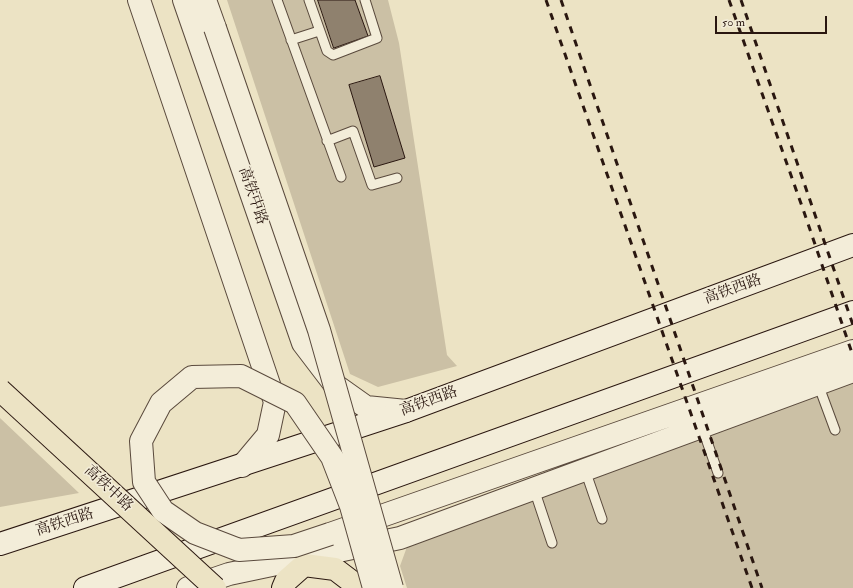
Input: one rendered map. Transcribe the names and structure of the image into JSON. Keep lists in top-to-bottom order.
{
  "streets": {
    "highway": ["高铁中路"],
    "street": ["高铁西路"]
  },
  "crossings": [
    ["高铁中路", "高铁西路"]
  ],
  "scale_bar": "50 m"
}
